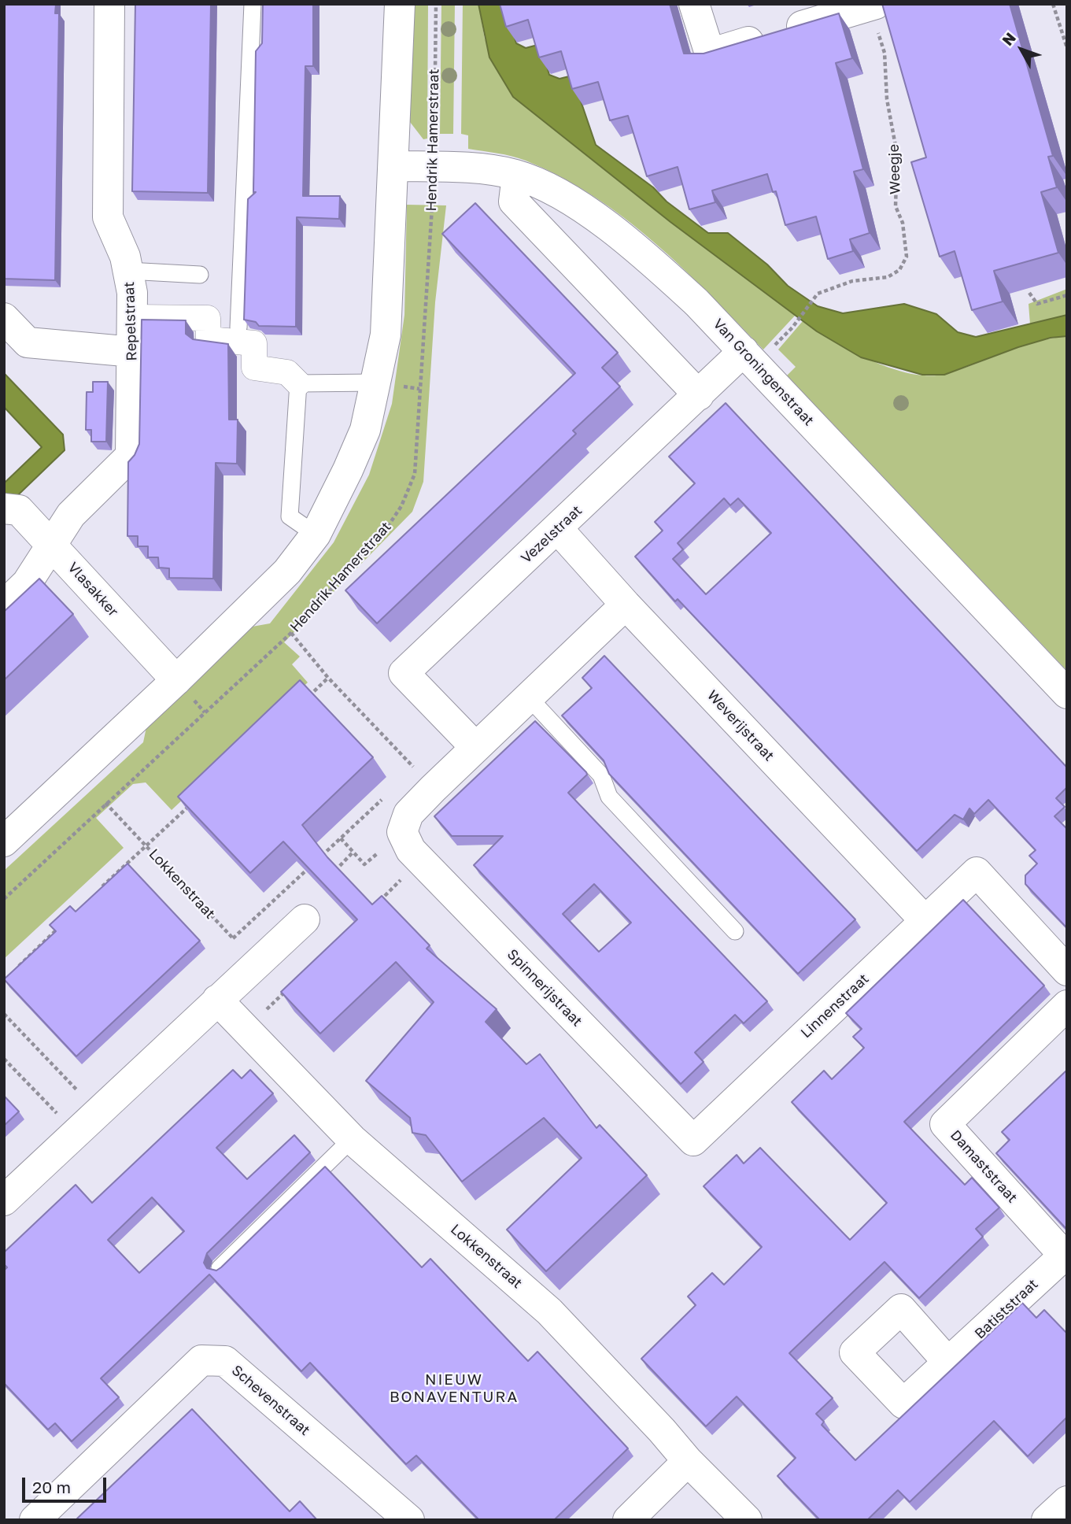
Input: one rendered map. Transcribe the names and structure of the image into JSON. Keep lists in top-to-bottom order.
{
  "streets": {
    "street": [
      "Repelstraat",
      "Van Groningenstraat",
      "Vezelstraat",
      "Vlasakker",
      "Weverijstraat",
      "Lokkenstraat",
      "Spinnerijstraat",
      "Linnenstraat",
      "Damaststraat",
      "Batiststraat",
      "Schevenstraat"
    ],
    "path": ["Hendrik Hamerstraat", "Weegje"]
  },
  "crossings": [
    ["Hendrik Hamerstraat", "Van Groningenstraat"],
    ["Hendrik Hamerstraat", "Lokkenstraat"],
    ["Repelstraat", "Vlasakker"],
    ["Van Groningenstraat", "Vezelstraat"],
    ["Vezelstraat", "Weverijstraat"],
    ["Weverijstraat", "Linnenstraat"],
    ["Spinnerijstraat", "Linnenstraat"],
    ["Damaststraat", "Batiststraat"]
  ],
  "districts": ["NIEUW BONAVENTURA"],
  "scale_bar": "20 m",
  "north": "top left"
}
